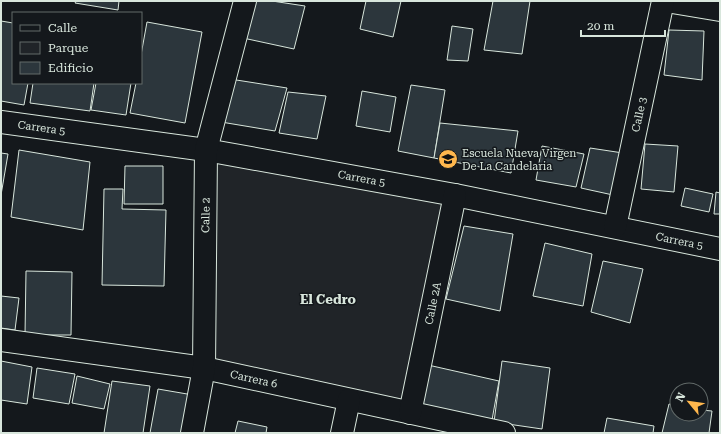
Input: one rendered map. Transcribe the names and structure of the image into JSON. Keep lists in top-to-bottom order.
{
  "streets": {
    "street": [
      "Calle 3",
      "Carrera 5",
      "Calle 2",
      "Calle 2A",
      "Carrera 6"
    ]
  },
  "crossings": [
    ["Calle 3", "Carrera 5"],
    ["Carrera 5", "Calle 2"],
    ["Carrera 5", "Calle 2A"],
    ["Calle 2", "Carrera 6"],
    ["Calle 2A", "Carrera 6"]
  ],
  "districts": ["El Cedro"],
  "places": {
    "school or university": ["Escuela Nueva Virgen De La Candelaria"]
  },
  "legend": ["Calle", "Parque", "Edificio"],
  "scale_bar": "20 m",
  "north": "top left"
}
